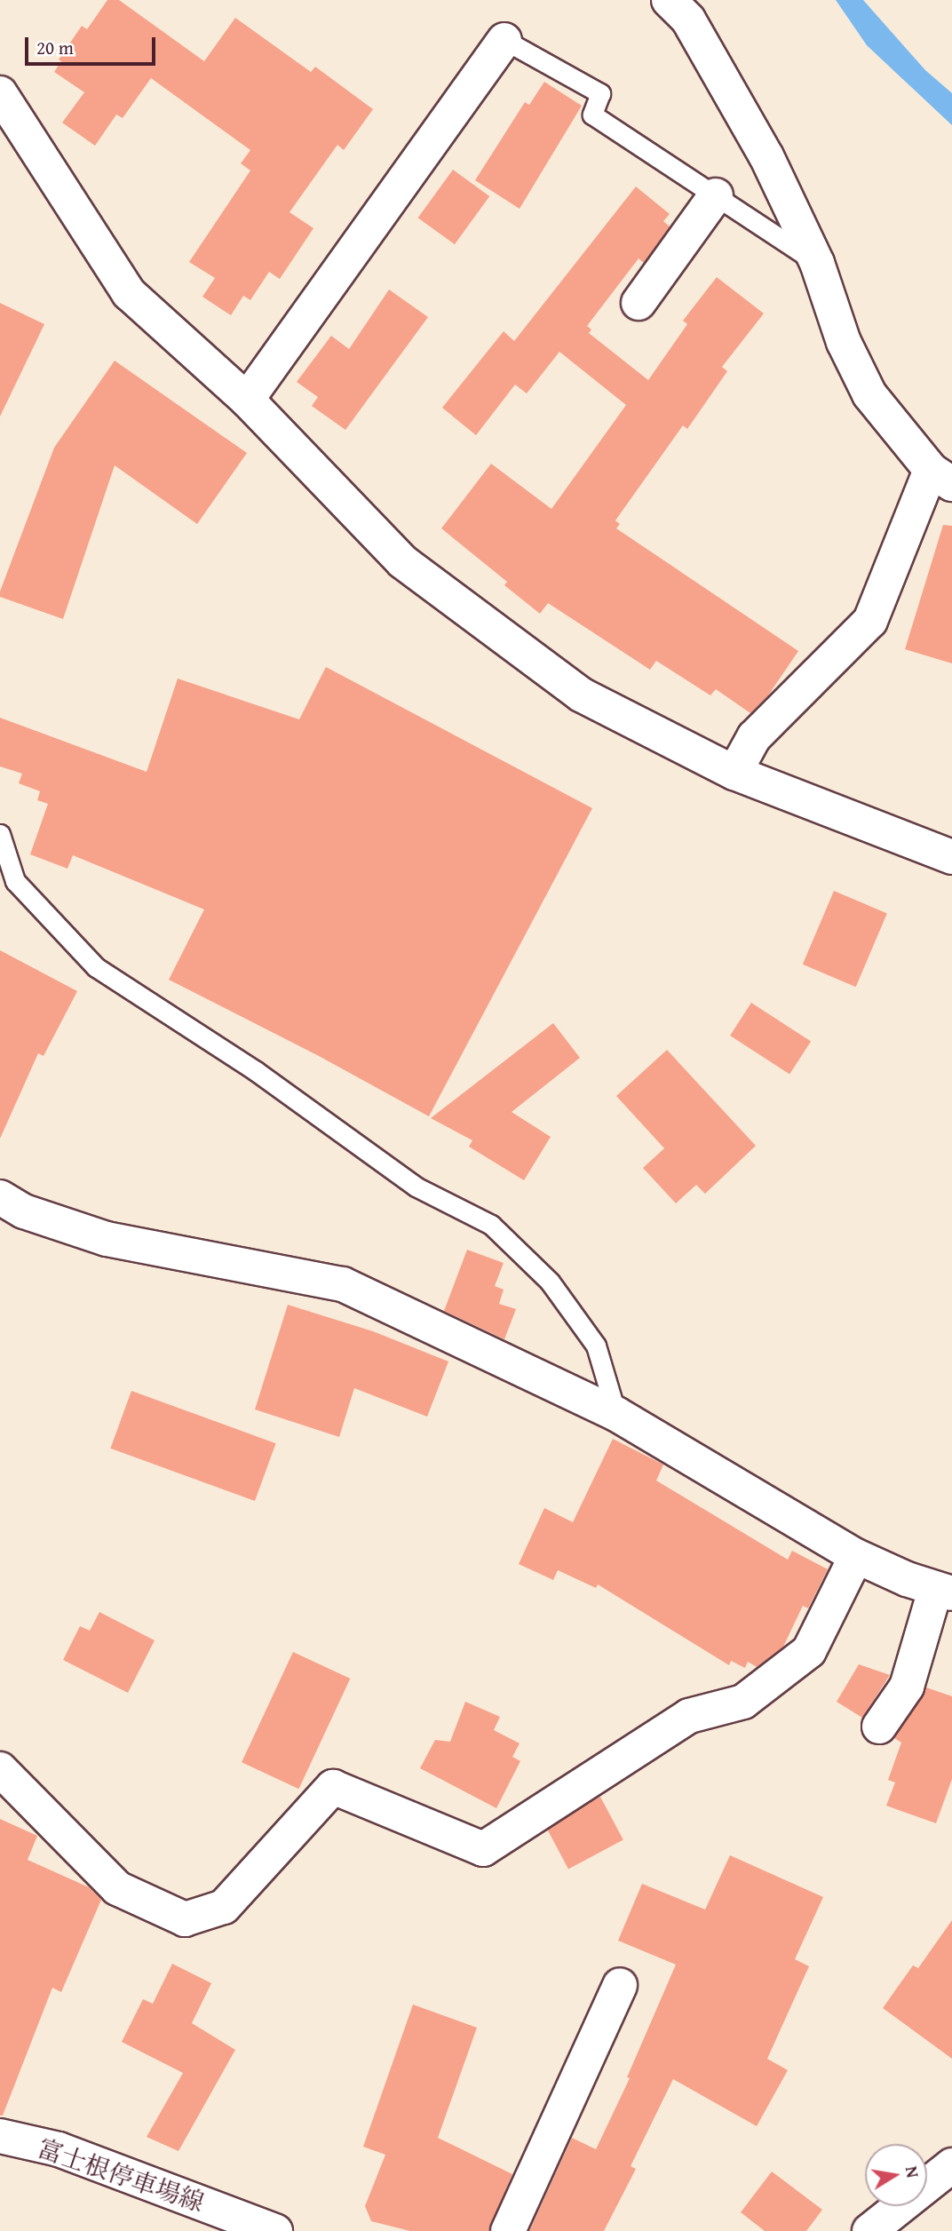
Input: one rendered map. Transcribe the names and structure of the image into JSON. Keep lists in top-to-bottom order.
{
  "streets": {
    "street": ["富士根停車場線"]
  },
  "scale_bar": "20 m",
  "north": "right"
}
